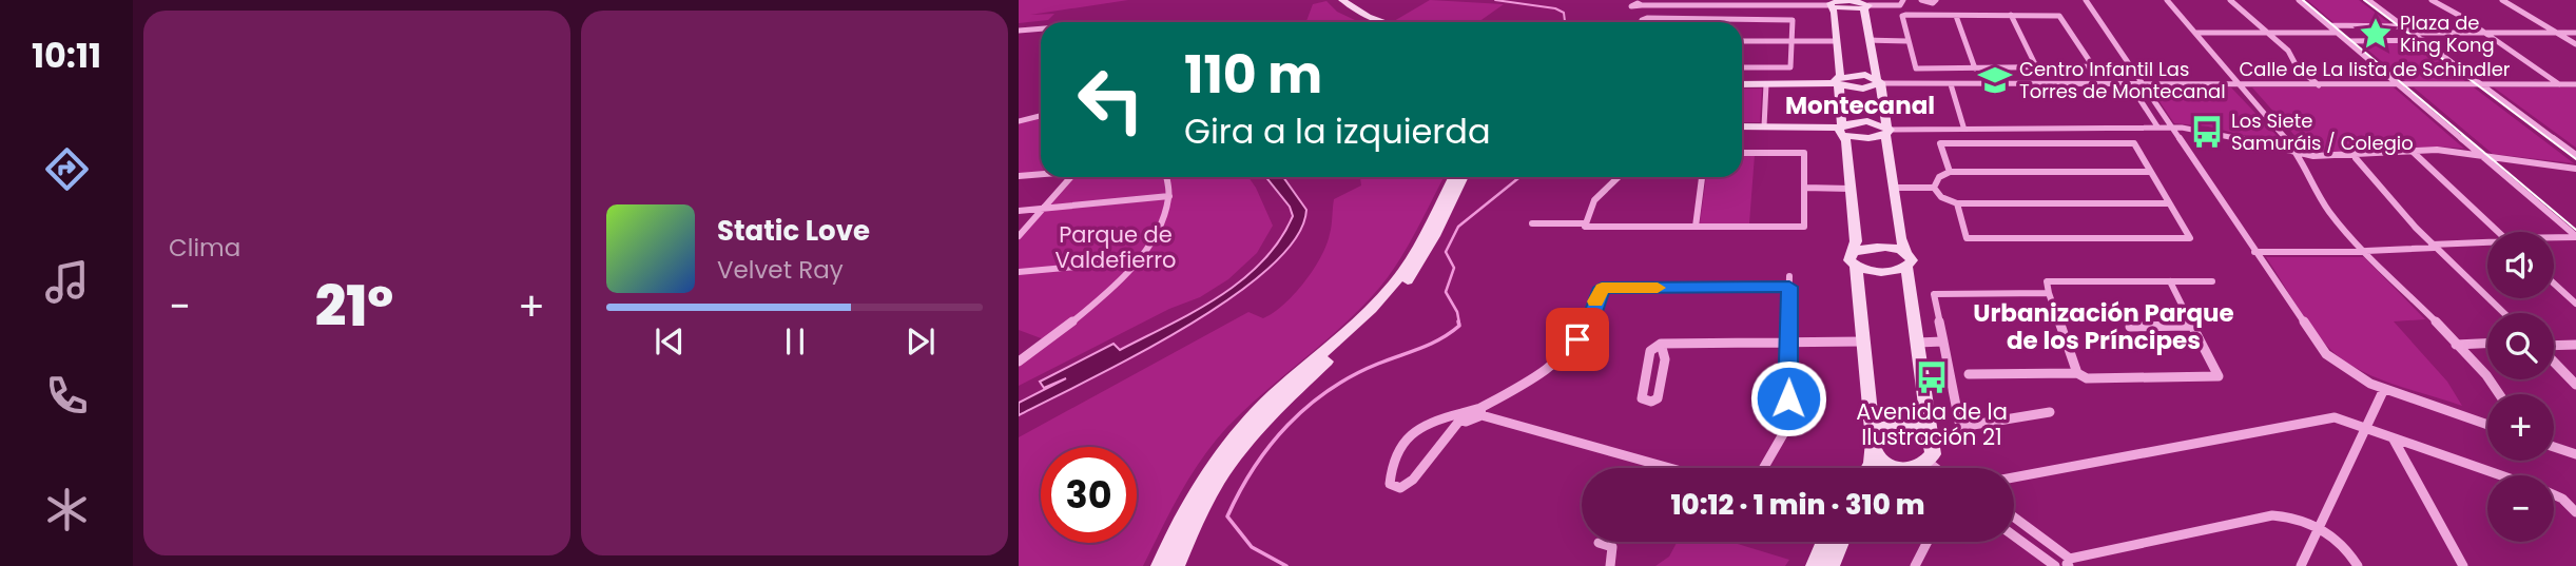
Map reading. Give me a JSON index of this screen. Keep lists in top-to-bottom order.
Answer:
{
  "streets": {
    "street": ["Calle de La lista de Schindler"]
  },
  "districts": ["Montecanal", "Urbanización Parque de los Príncipes"],
  "parks": ["Parque de Valdefierro"],
  "places": {
    "place": ["Plaza de King Kong"],
    "school or university": ["Centro Infantil Las Torres de Montecanal"],
    "bus stop": ["Los Siete Samuráis / Colegio", "Avenida de la Ilustración 21"]
  },
  "page": {
    "tabs": "10:11",
    "tile": "Clima",
    "turn": ["110 m", "Gira a la izquierda"],
    "song": ["Static Love", "Velvet Ray"],
    "map_buttons": ["+", "−"],
    "heat": ["−", "21°", "+"],
    "limit": "30",
    "trip": "10:12 · 1 min · 310 m"
  }
}
